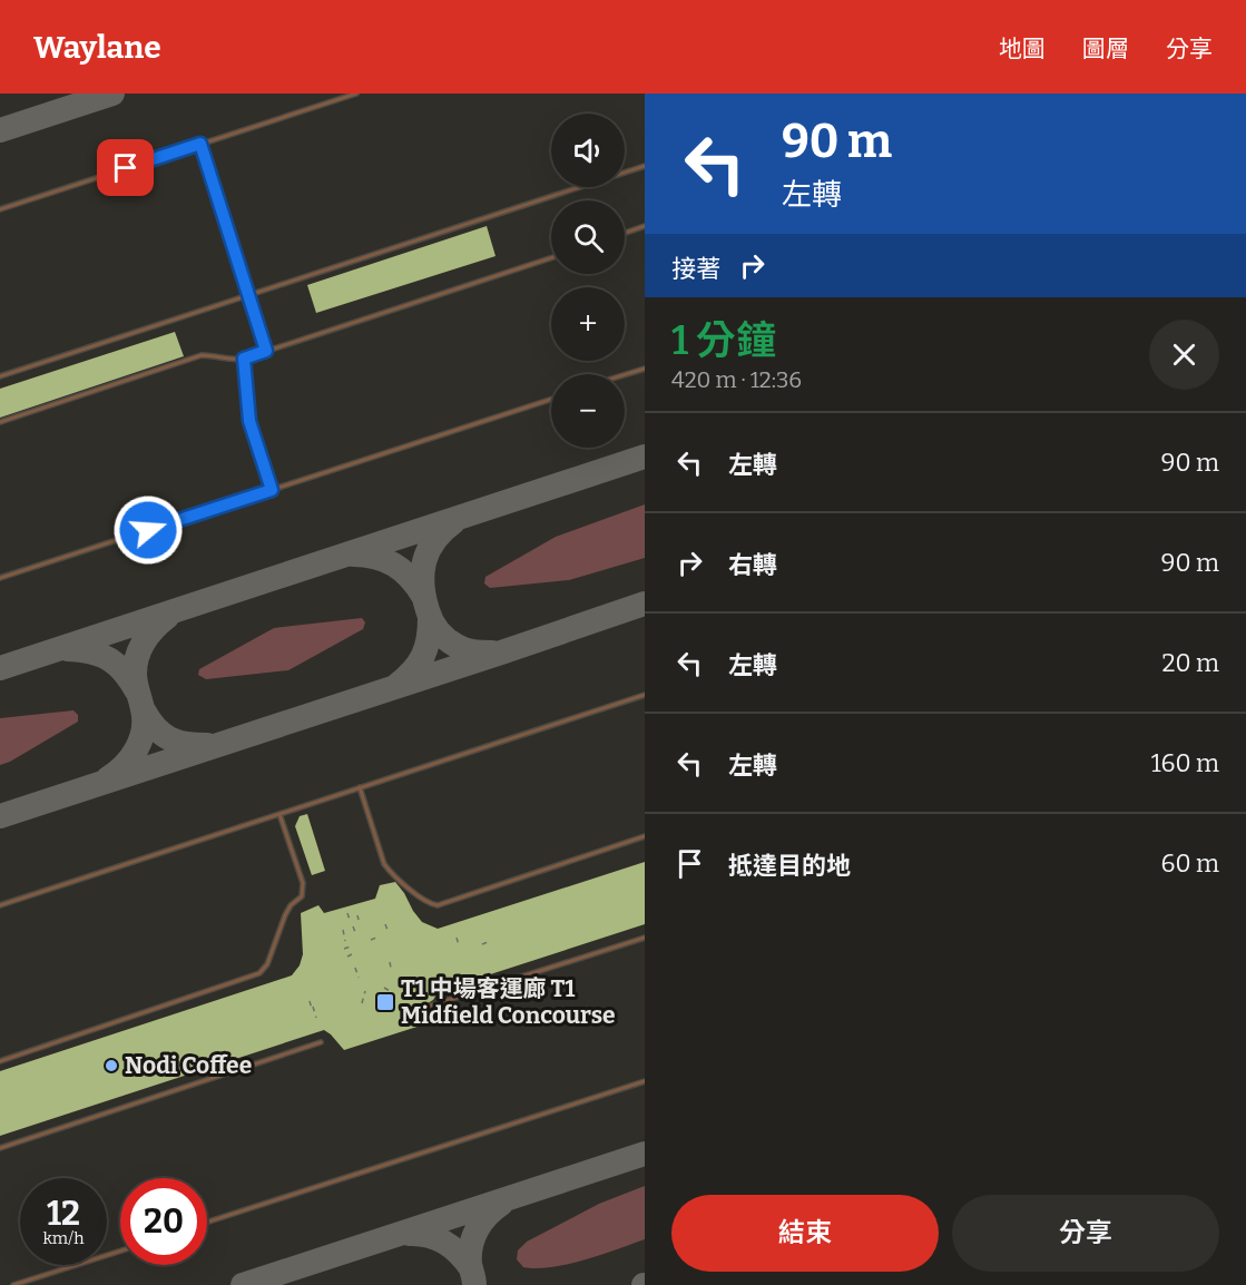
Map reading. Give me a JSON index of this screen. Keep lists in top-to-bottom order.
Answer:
{
  "places": {
    "transit": ["T1 中場客運廊 T1 Midfield Concourse"],
    "other": ["Nodi Coffee"]
  },
  "page": {
    "header": "Waylane",
    "nav": ["地圖", "圖層", "分享"],
    "turn": ["90 m", "左轉"],
    "map_buttons": ["+", "−"],
    "then": "接著",
    "heading": ["1 分鐘", "420 m · 12:36"],
    "list": [
      {
        "name": "左轉",
        "value": "90 m"
      },
      {
        "name": "右轉",
        "value": "90 m"
      },
      {
        "name": "左轉",
        "value": "20 m"
      },
      {
        "name": "左轉",
        "value": "160 m"
      },
      {
        "name": "抵達目的地",
        "value": "60 m"
      }
    ],
    "speed": "12 km/h",
    "limit": "20",
    "buttons": ["結束", "分享"]
  }
}
